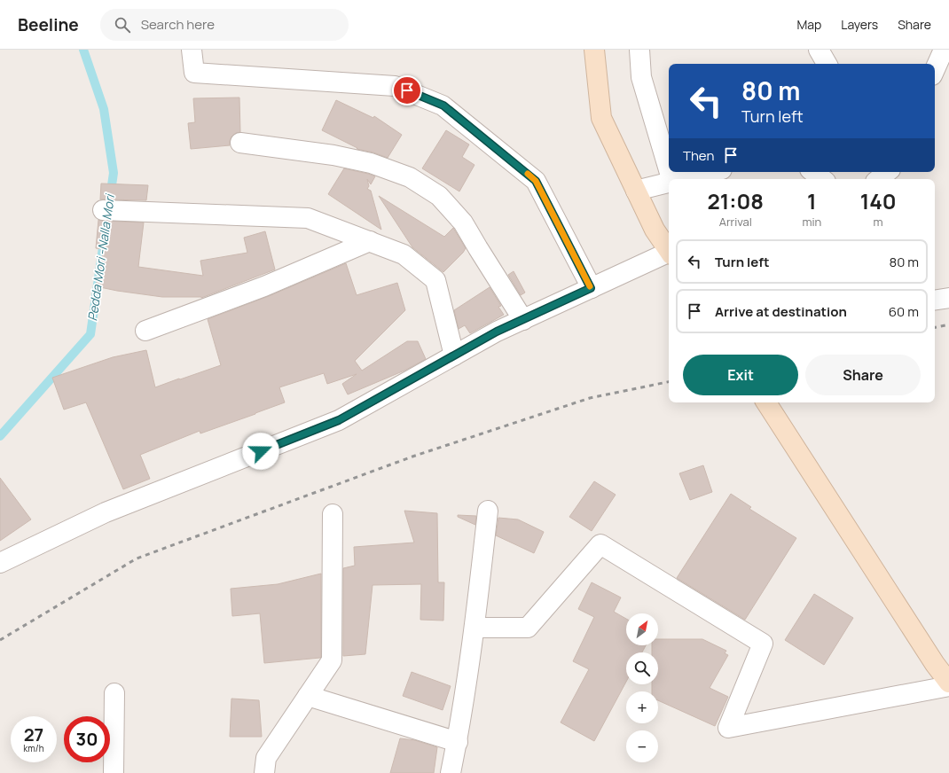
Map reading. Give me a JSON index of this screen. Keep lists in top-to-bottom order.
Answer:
{
  "water": ["Pedda Mori -Nalla Mori"],
  "north": "top right",
  "page": {
    "header": "Beeline",
    "search": "Search here",
    "nav": ["Map", "Layers", "Share"],
    "turn": ["80 m", "Turn left"],
    "then": "Then",
    "eta": [
      "21:08",
      "Arrival",
      "1",
      "min",
      "140",
      "m"
    ],
    "list": [
      {
        "name": "Turn left",
        "value": "80 m"
      },
      {
        "name": "Arrive at destination",
        "value": "60 m"
      }
    ],
    "buttons": ["Exit", "Share"],
    "map_buttons": ["+", "−"],
    "speed": "27 km/h",
    "limit": "30"
  }
}
